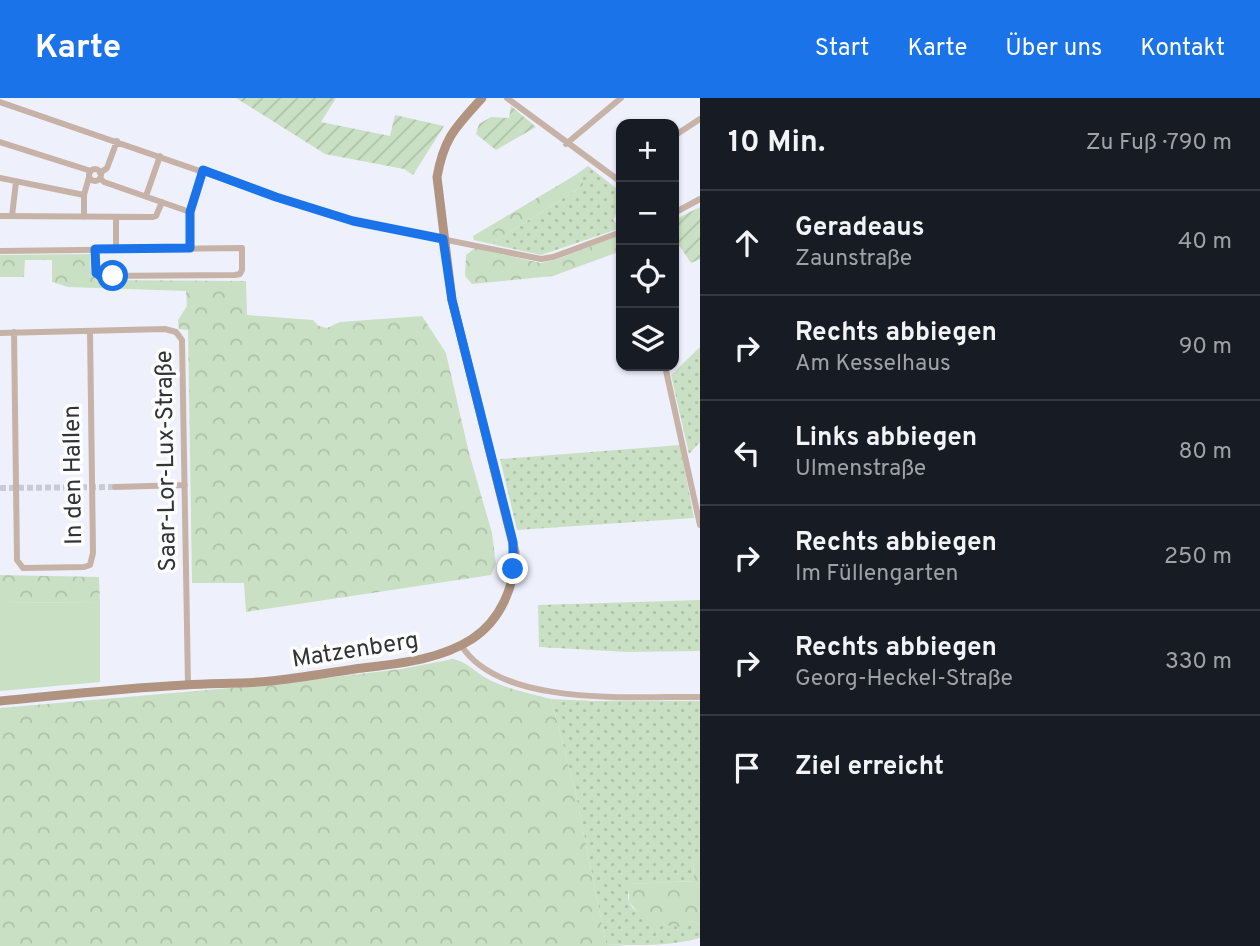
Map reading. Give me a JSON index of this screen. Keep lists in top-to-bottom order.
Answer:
{
  "streets": {
    "street": ["Saar-Lor-Lux-Straße", "In den Hallen", "Matzenberg"]
  },
  "crossings": [
    ["Saar-Lor-Lux-Straße", "In den Hallen"],
    ["Saar-Lor-Lux-Straße", "Matzenberg"]
  ],
  "page": {
    "header": "Karte",
    "nav": [
      "Start",
      "Karte",
      "Über uns",
      "Kontakt"
    ],
    "heading": ["10 Min.", "Zu Fuß · 790 m"],
    "map_buttons": ["+", "−"],
    "list": [
      ["Geradeaus", "Zaunstraße", "40 m"],
      ["Rechts abbiegen", "Am Kesselhaus", "90 m"],
      ["Links abbiegen", "Ulmenstraße", "80 m"],
      ["Rechts abbiegen", "Im Füllengarten", "250 m"],
      ["Rechts abbiegen", "Georg-Heckel-Straße", "330 m"],
      "Ziel erreicht"
    ]
  }
}
